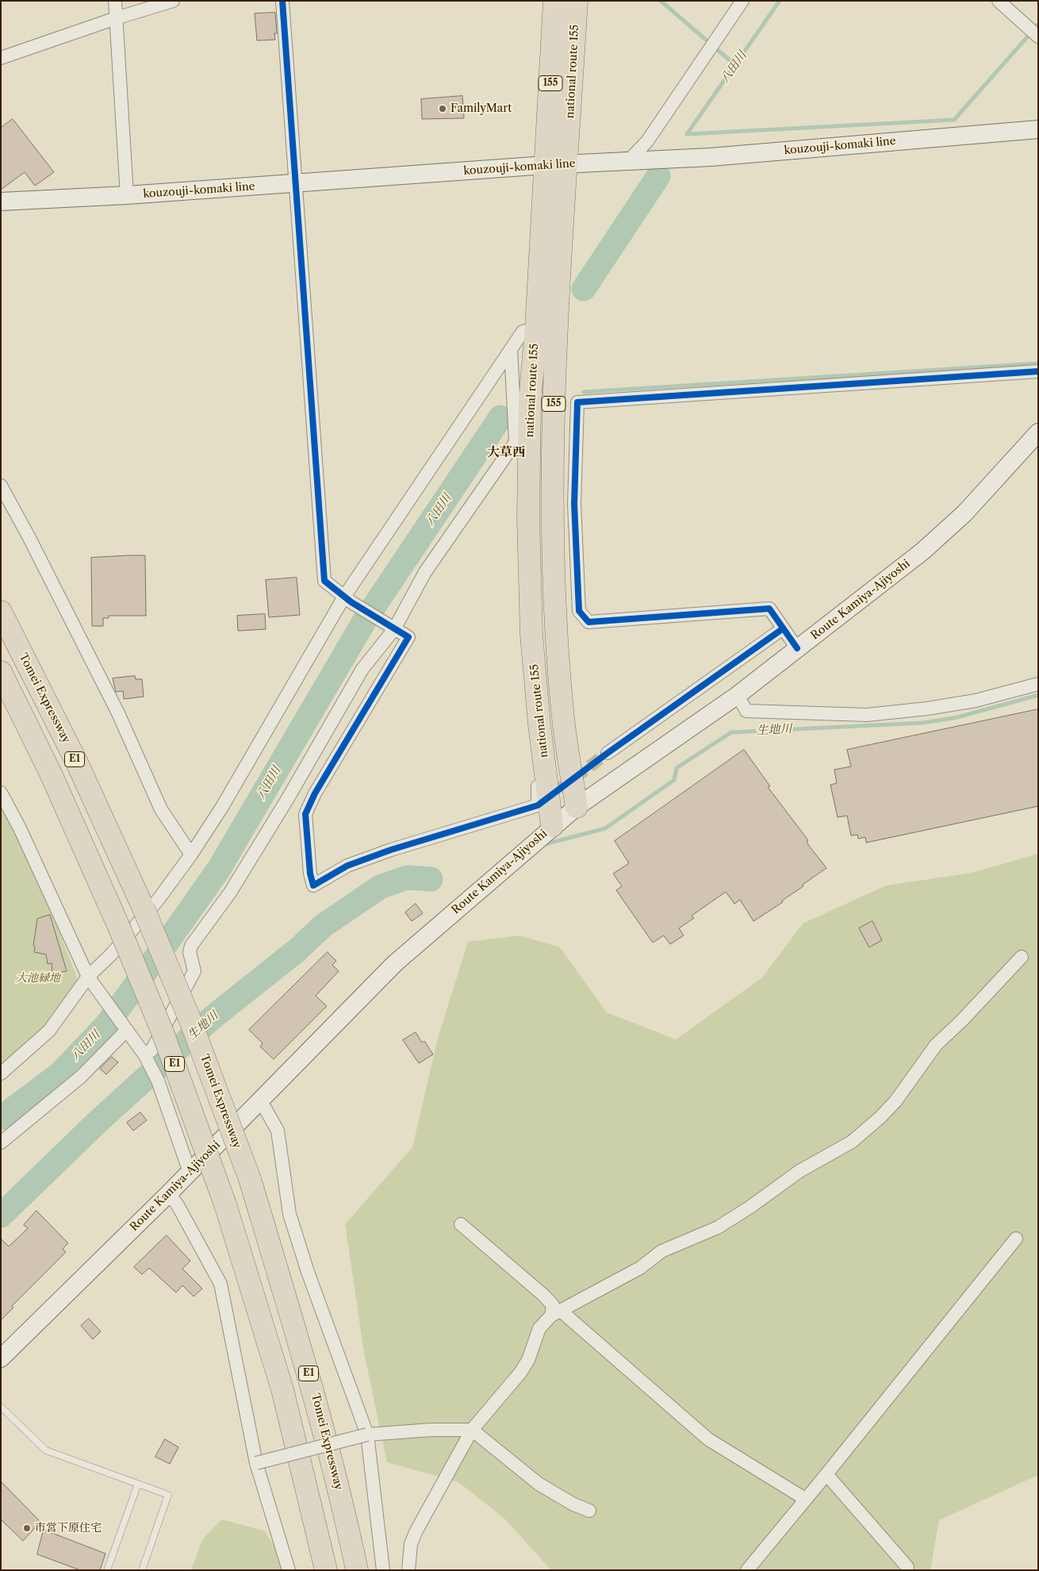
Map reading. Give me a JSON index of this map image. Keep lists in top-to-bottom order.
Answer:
{
  "streets": {
    "highway": [
      "national route 155",
      "155",
      "Tomei Expressway",
      "E1"
    ],
    "main road": ["kouzouji-komaki line", "Route Kamiya-Ajiyoshi"]
  },
  "crossings": [
    ["national route 155", "kouzouji-komaki line"],
    ["national route 155", "Route Kamiya-Ajiyoshi"]
  ],
  "districts": ["大草西"],
  "water": ["八田川", "生地川"],
  "parks": ["大池緑地"],
  "places": ["FamilyMart", "市営下原住宅"]
}
